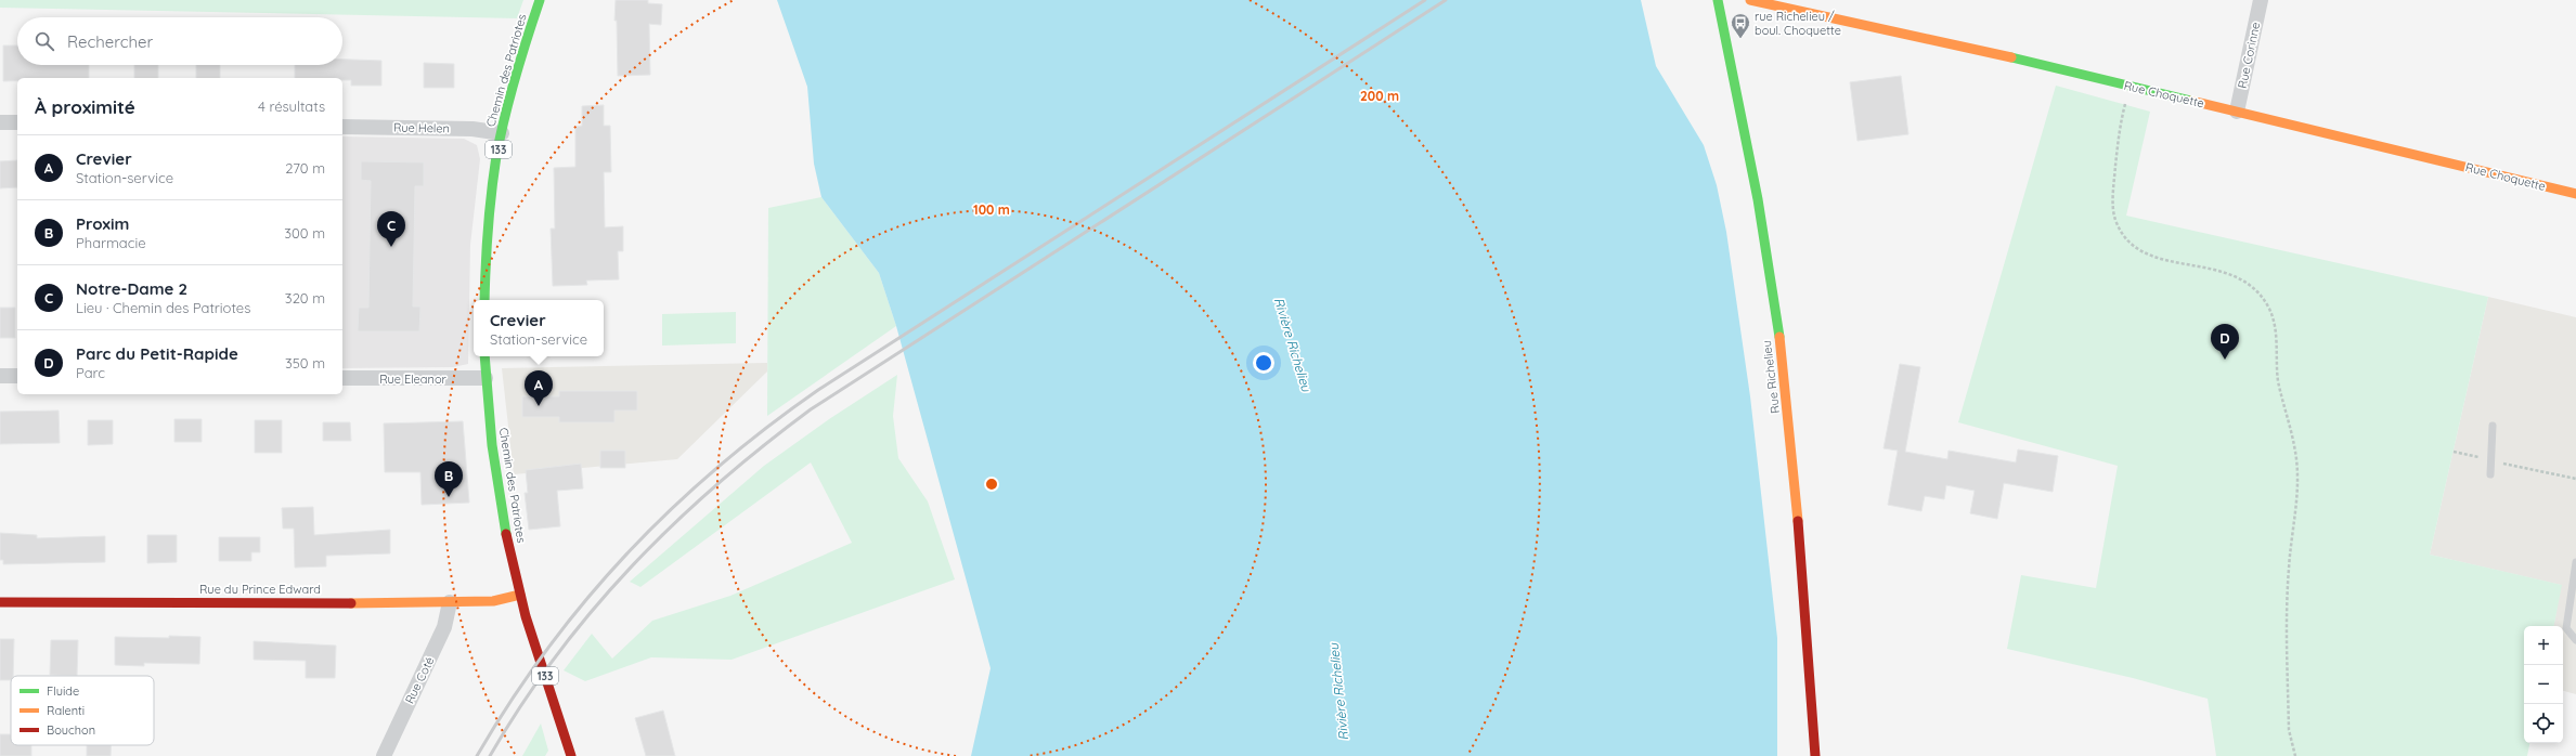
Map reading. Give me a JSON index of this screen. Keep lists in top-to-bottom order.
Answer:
{
  "streets": {
    "main road": [
      "Chemin des Patriotes",
      "Rue Choquette",
      "133",
      "Rue Richelieu",
      "Rue du Prince Edward"
    ],
    "street": [
      "Rue Corinne",
      "Rue Helen",
      "Rue Eleanor",
      "Rue Coté"
    ]
  },
  "crossings": [
    ["Rue Corinne", "Rue Choquette"],
    ["Chemin des Patriotes", "Rue Helen"],
    ["Chemin des Patriotes", "133"],
    ["Chemin des Patriotes", "Rue Eleanor"],
    ["Chemin des Patriotes", "Rue du Prince Edward"],
    ["133", "Rue du Prince Edward"],
    ["Rue du Prince Edward", "Rue Coté"]
  ],
  "water": ["Rivière Richelieu"],
  "places": {
    "bus stop": ["rue Richelieu / boul. Choquette"]
  },
  "legend": ["Fluide", "Ralenti", "Bouchon"],
  "page": {
    "search": "Rechercher",
    "heading": ["À proximité", "4 résultats"],
    "list": [
      {
        "mark": "A",
        "name": "Crevier",
        "note": "Station-service",
        "value": "270 m"
      },
      {
        "mark": "B",
        "name": "Proxim",
        "note": "Pharmacie",
        "value": "300 m"
      },
      {
        "mark": "C",
        "name": "Notre-Dame 2",
        "note": "Lieu · Chemin des Patriotes",
        "value": "320 m"
      },
      {
        "mark": "D",
        "name": "Parc du Petit-Rapide",
        "note": "Parc",
        "value": "350 m"
      }
    ],
    "pins": [
      "C",
      "D",
      "A",
      "B"
    ],
    "popup": ["Crevier", "Station-service"],
    "map_buttons": ["+", "−"]
  },
  "rings": ["200 m", "100 m"]
}
